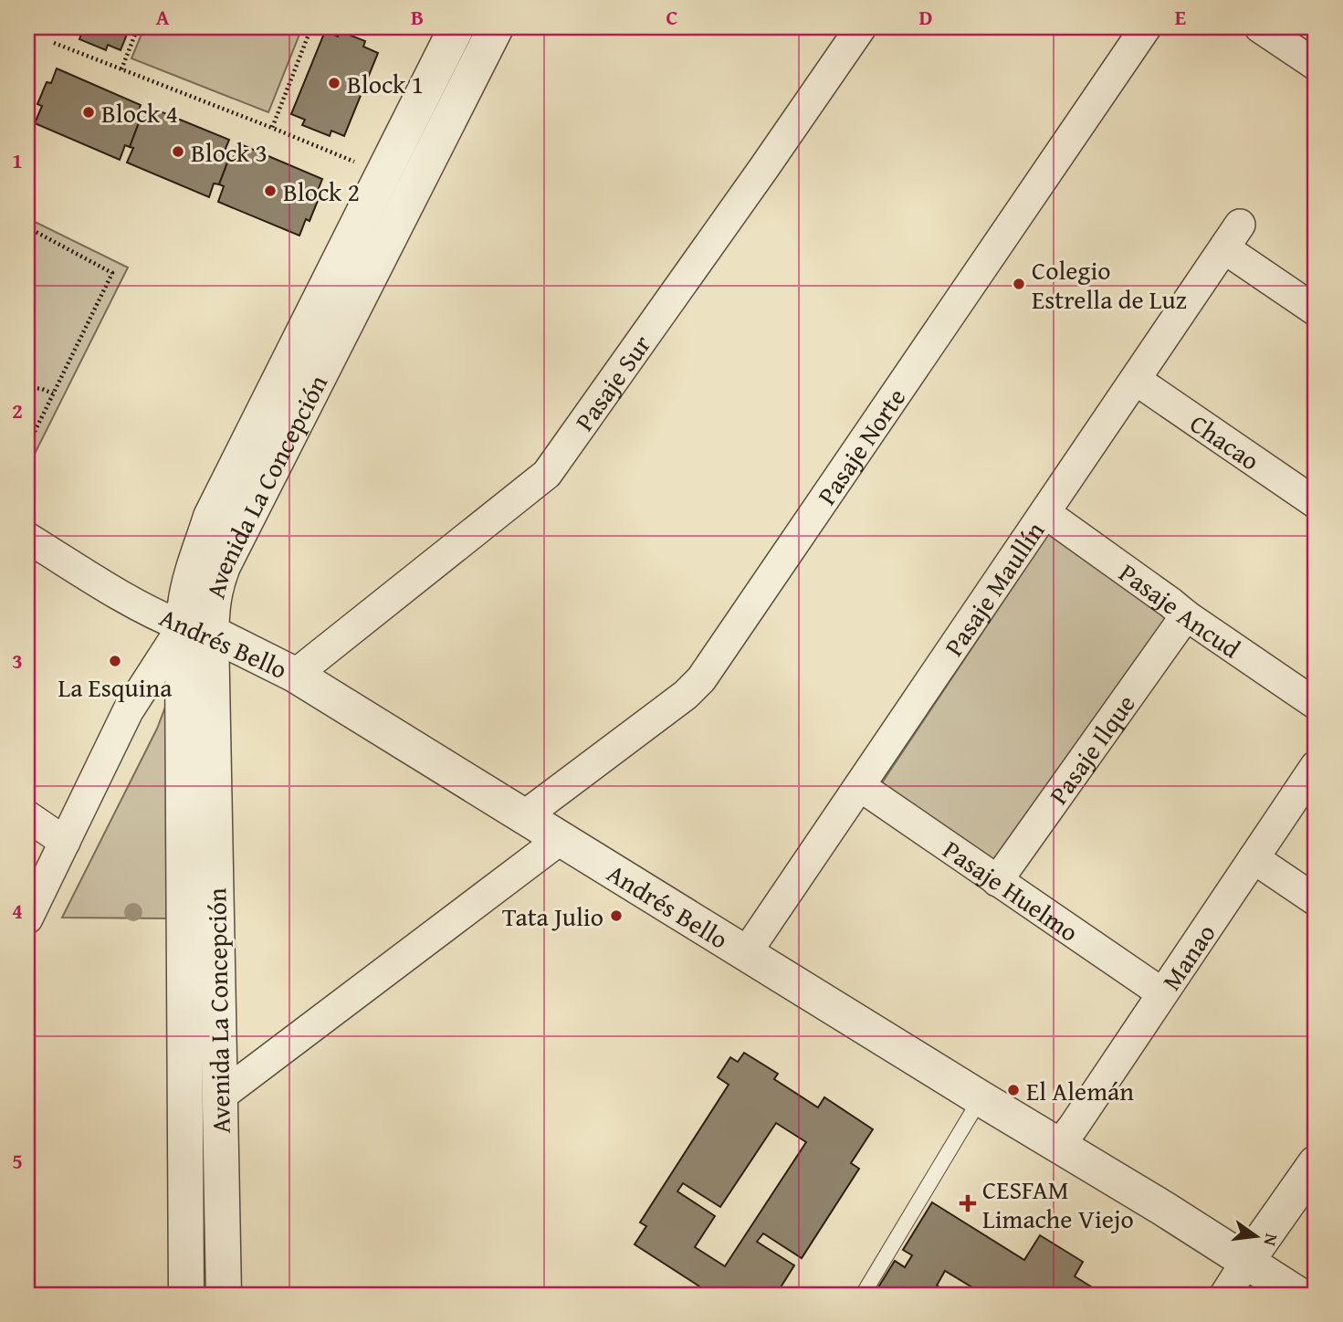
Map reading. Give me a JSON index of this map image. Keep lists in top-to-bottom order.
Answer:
{
  "streets": {
    "street": [
      "Pasaje Sur",
      "Chacao",
      "Pasaje Norte",
      "Avenida La Concepción",
      "Pasaje Maullín",
      "Pasaje Ancud",
      "Andrés Bello",
      "Pasaje Ilque",
      "Pasaje Huelmo",
      "Manao"
    ]
  },
  "crossings": [
    ["Pasaje Sur", "Andrés Bello"],
    ["Chacao", "Pasaje Maullín"],
    ["Pasaje Norte", "Andrés Bello"],
    ["Avenida La Concepción", "Andrés Bello"],
    ["Pasaje Maullín", "Pasaje Ancud"],
    ["Pasaje Maullín", "Andrés Bello"],
    ["Pasaje Maullín", "Pasaje Huelmo"],
    ["Pasaje Ancud", "Pasaje Ilque"],
    ["Andrés Bello", "Manao"],
    ["Pasaje Ilque", "Pasaje Huelmo"],
    ["Pasaje Huelmo", "Manao"]
  ],
  "places": {
    "other": [
      "Block 1",
      "Block 4",
      "Block 3",
      "Block 2",
      "Colegio Estrella de Luz",
      "La Esquina",
      "Tata Julio",
      "El Alemán"
    ],
    "health": ["CESFAM Limache Viejo"]
  },
  "north": "right",
  "grid": {
    "columns": [
      "A",
      "B",
      "C",
      "D",
      "E"
    ],
    "rows": [
      "1",
      "2",
      "3",
      "4",
      "5"
    ]
  }
}
